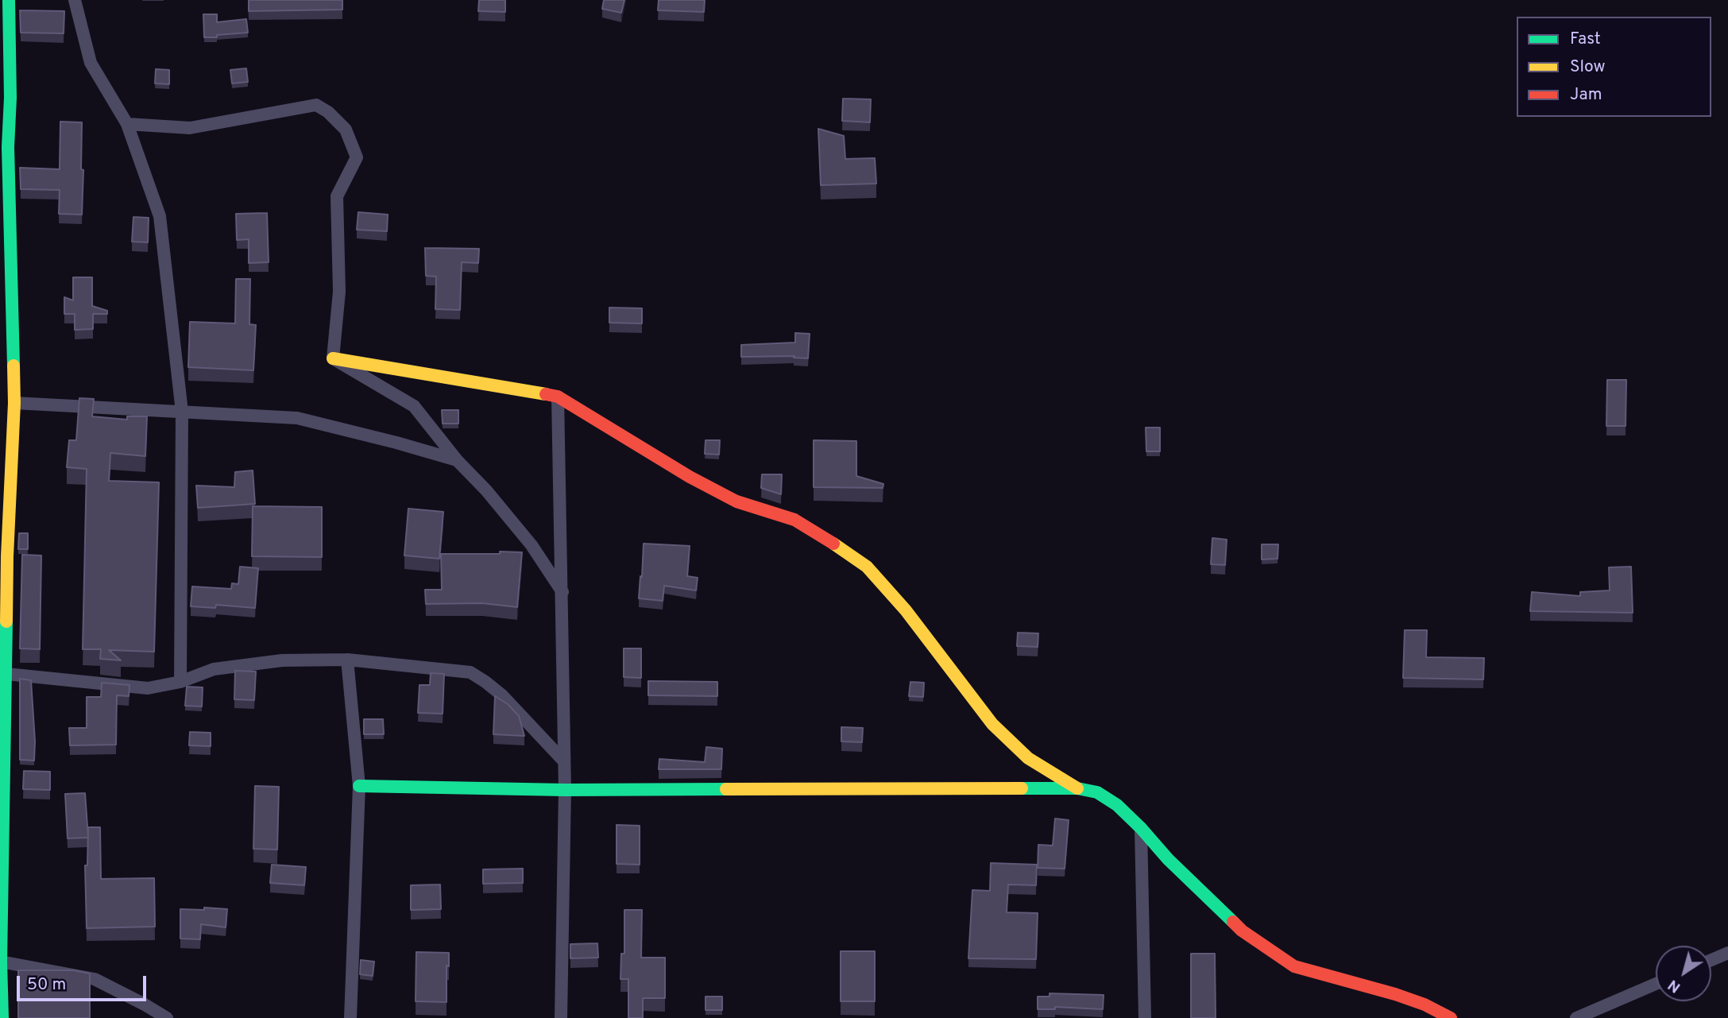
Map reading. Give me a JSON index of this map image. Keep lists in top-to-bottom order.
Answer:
{
  "legend": ["Fast", "Slow", "Jam"],
  "scale_bar": "50 m",
  "north": "bottom left"
}
